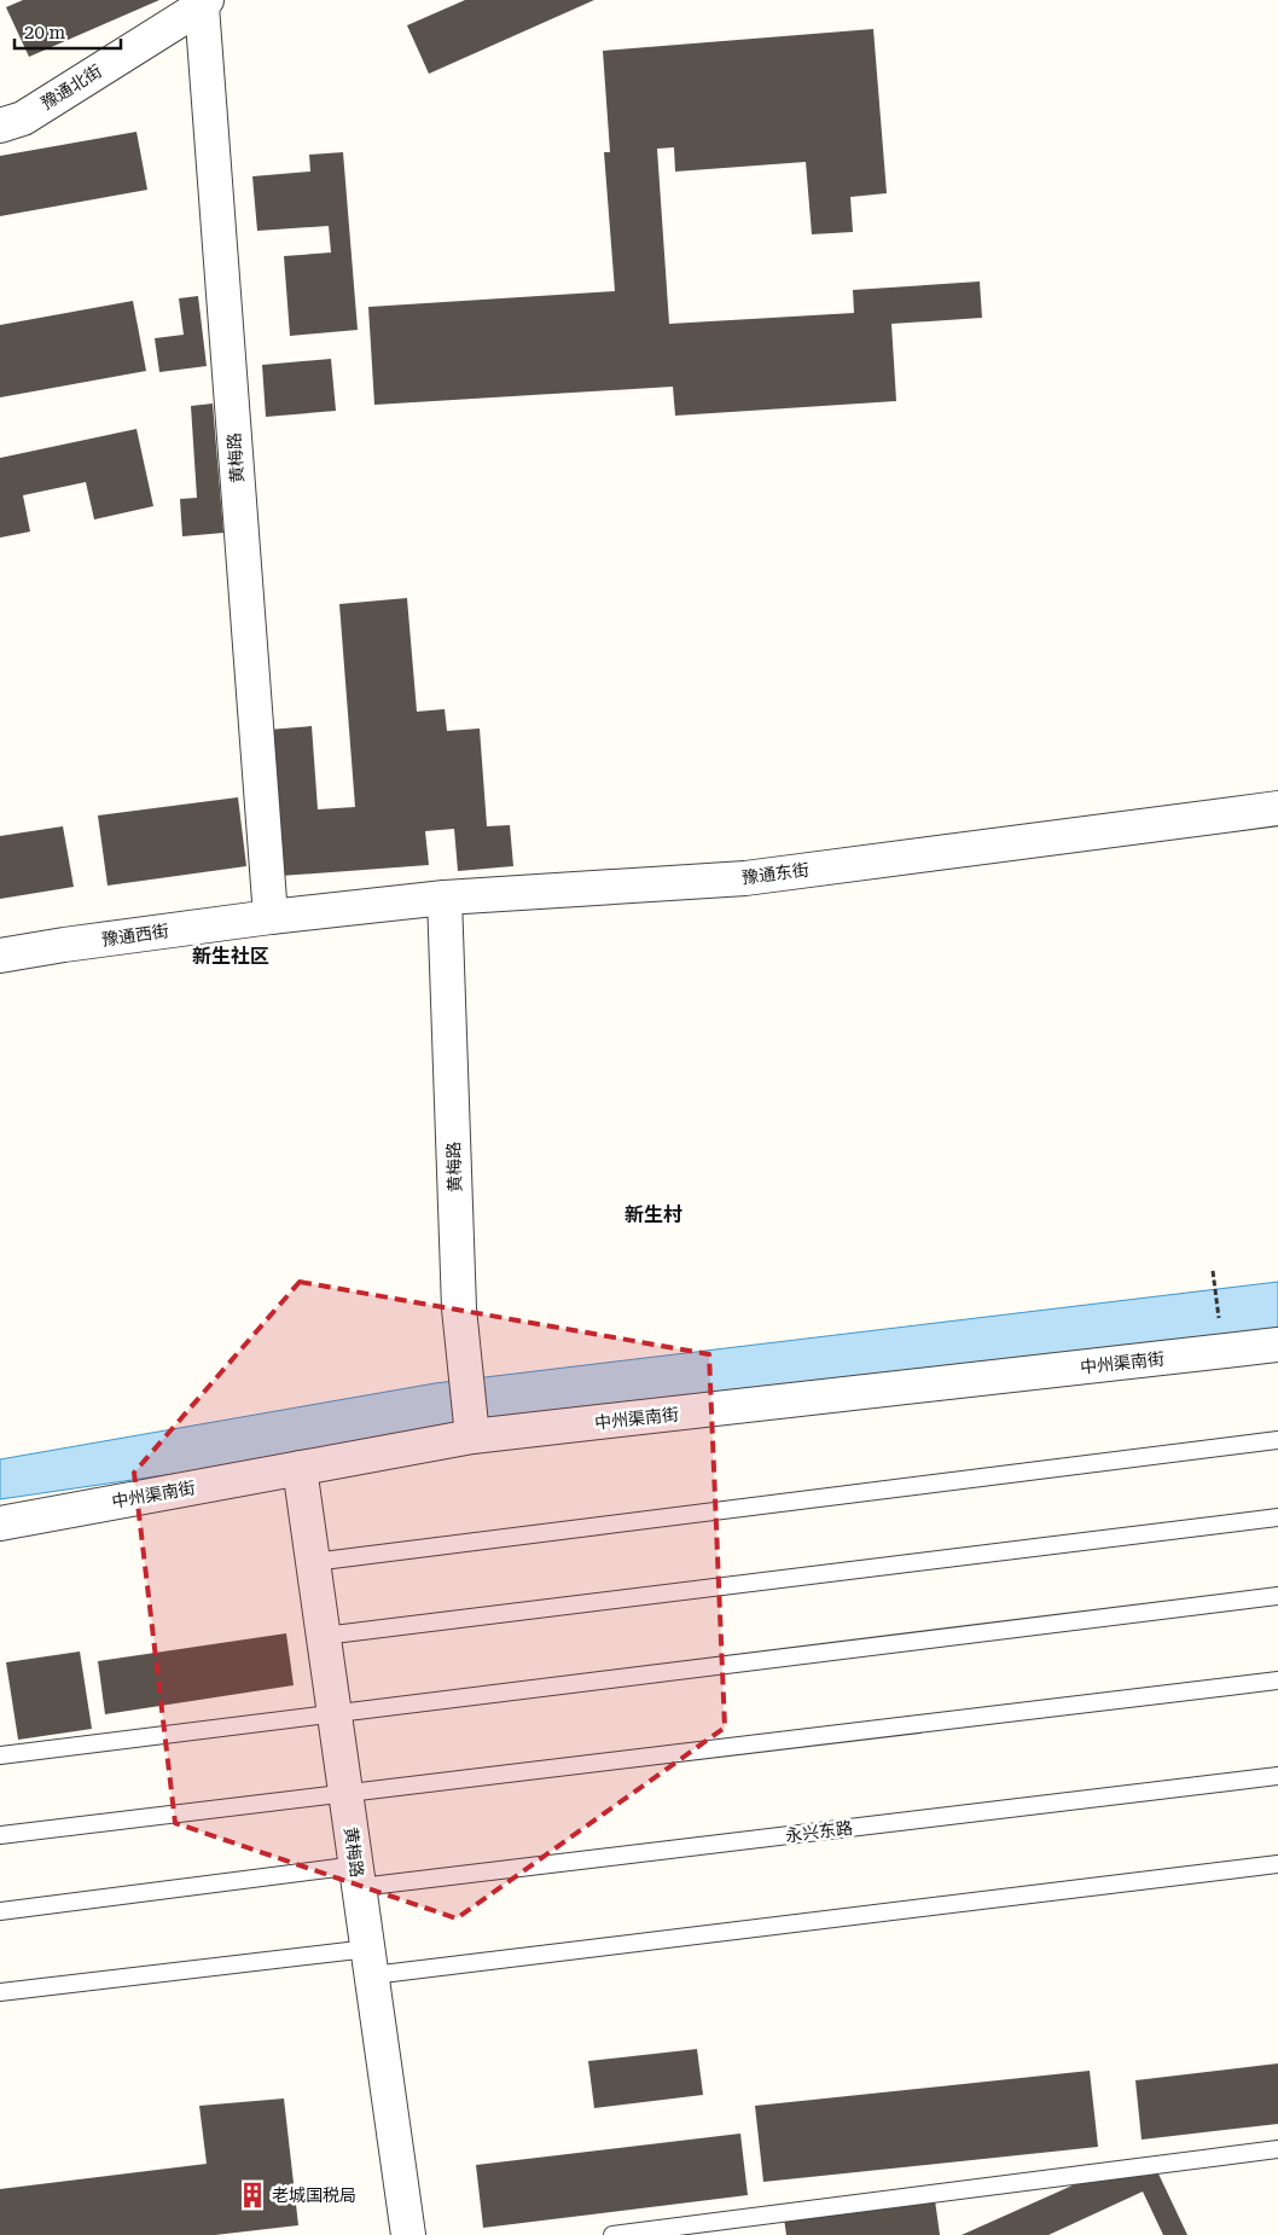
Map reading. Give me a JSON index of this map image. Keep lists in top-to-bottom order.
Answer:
{
  "streets": {
    "street": [
      "豫通北街",
      "黄梅路",
      "豫通东街",
      "豫通西街",
      "中州渠南街"
    ],
    "lane": ["永兴东路"]
  },
  "crossings": [
    ["豫通北街", "黄梅路"],
    ["黄梅路", "豫通东街"],
    ["黄梅路", "豫通西街"],
    ["黄梅路", "中州渠南街"],
    ["黄梅路", "永兴东路"],
    ["豫通东街", "豫通西街"]
  ],
  "districts": ["新生社区", "新生村"],
  "places": {
    "building": ["老城国税局"]
  },
  "scale_bar": "20 m"
}
